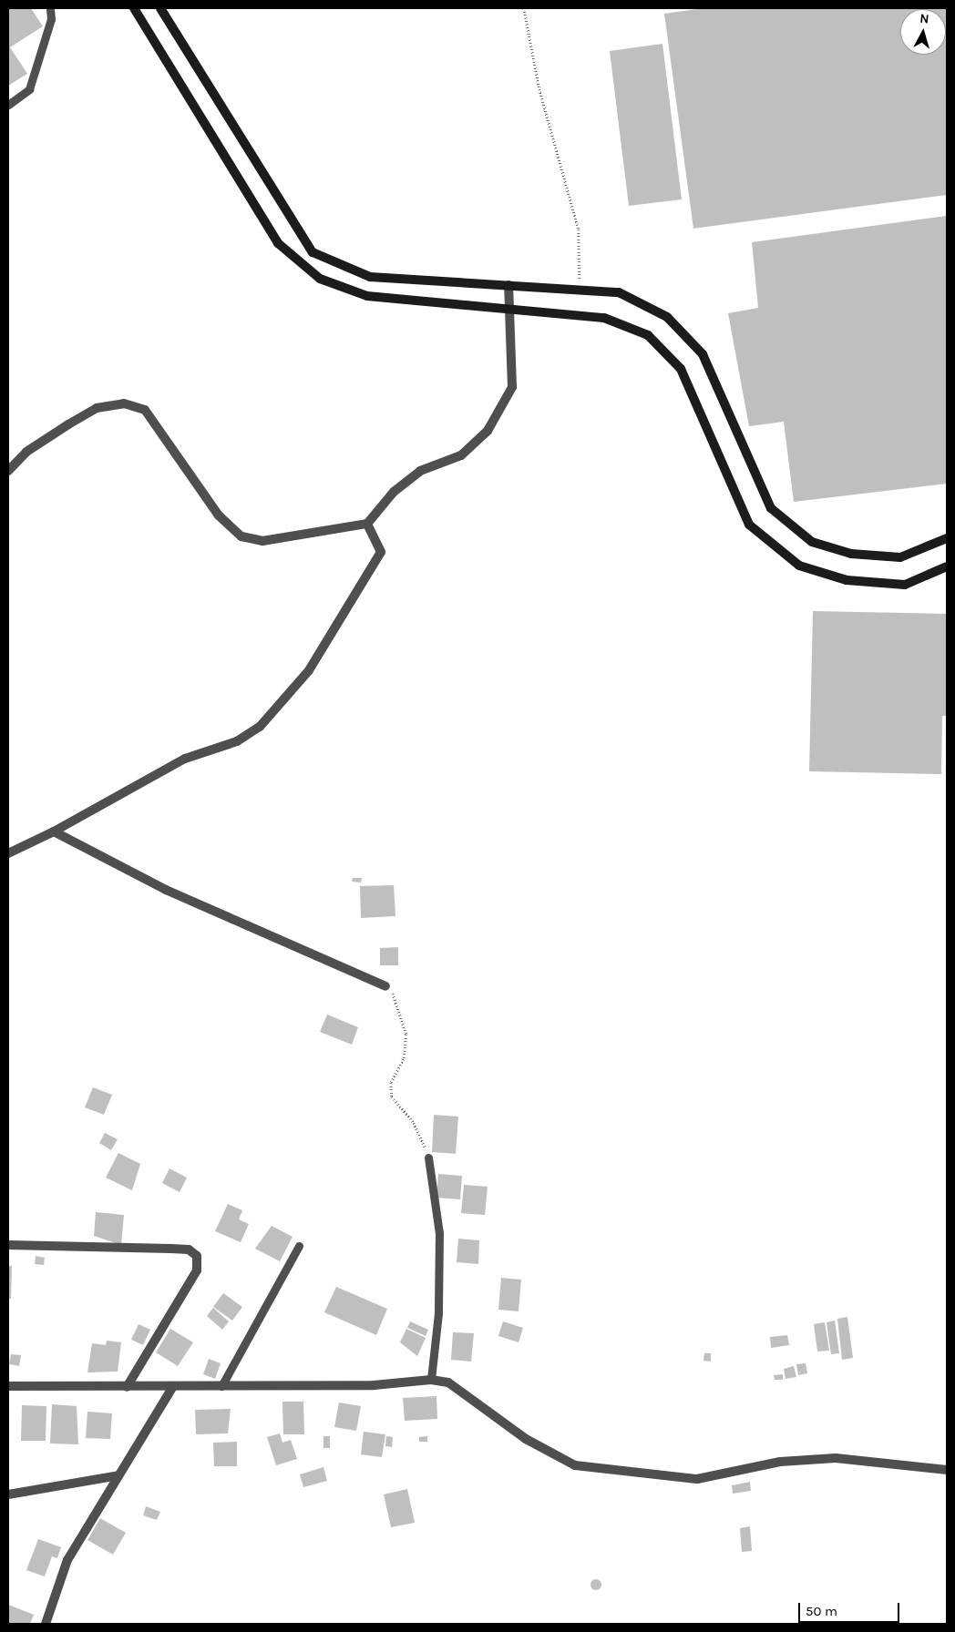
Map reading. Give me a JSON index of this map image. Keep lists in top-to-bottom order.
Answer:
{
  "scale_bar": "50 m",
  "north": "top"
}
